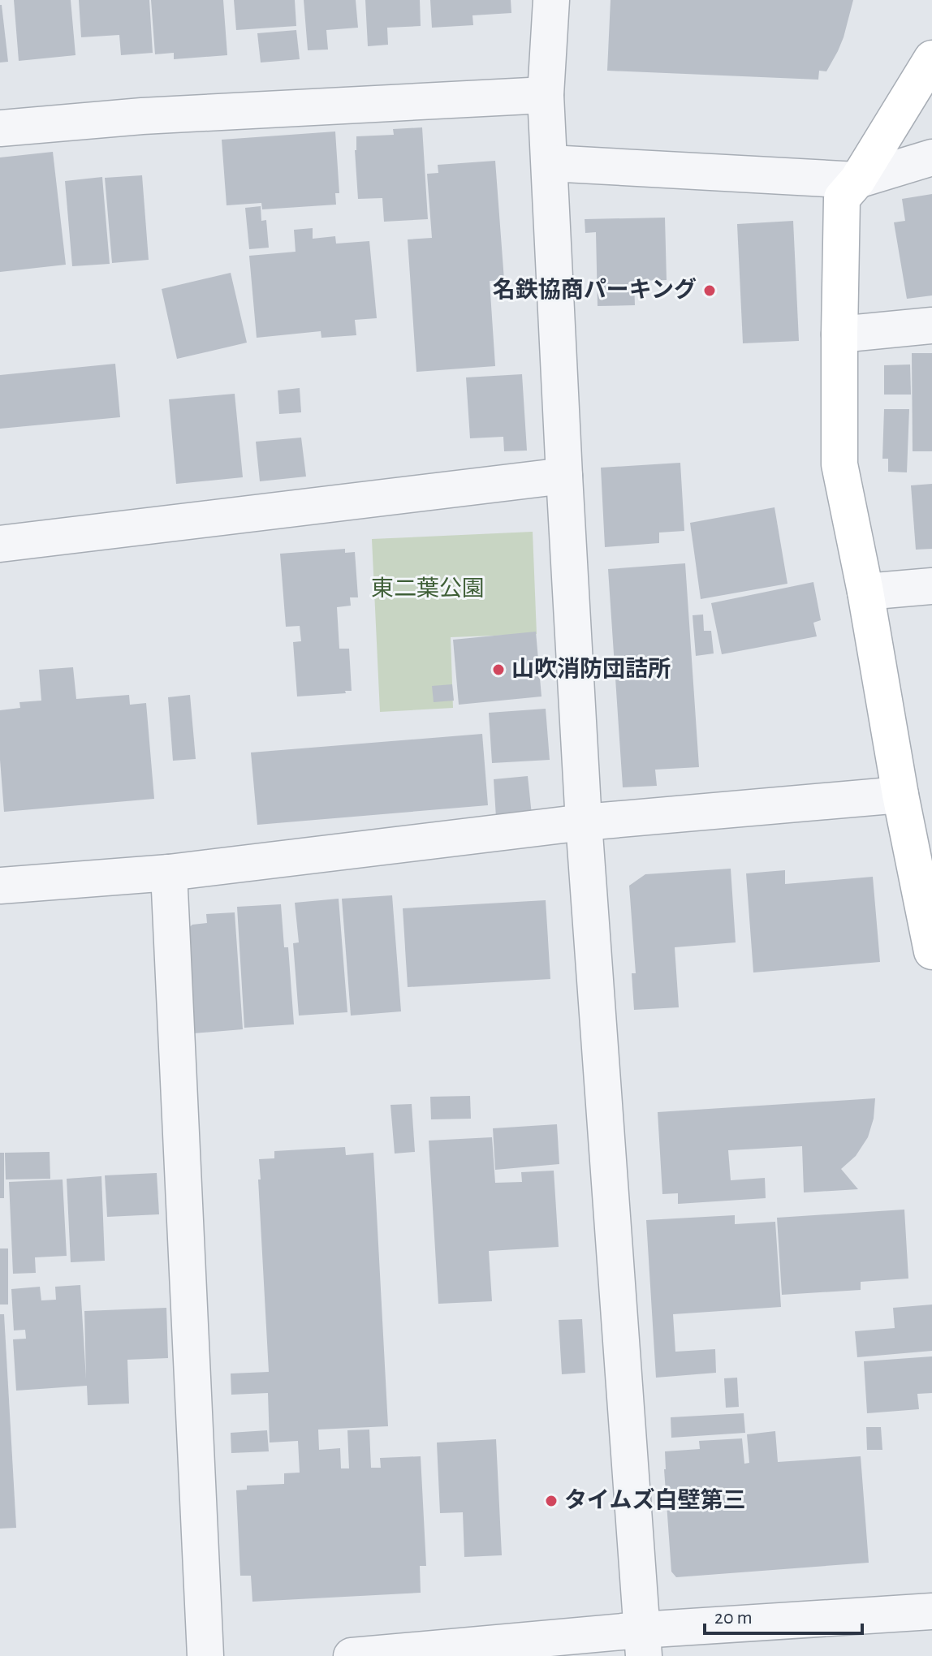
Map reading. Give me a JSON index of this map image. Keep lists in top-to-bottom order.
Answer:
{
  "parks": ["東二葉公園"],
  "places": ["名鉄協商パーキング", "山吹消防団詰所", "タイムズ白壁第三"],
  "scale_bar": "20 m"
}
